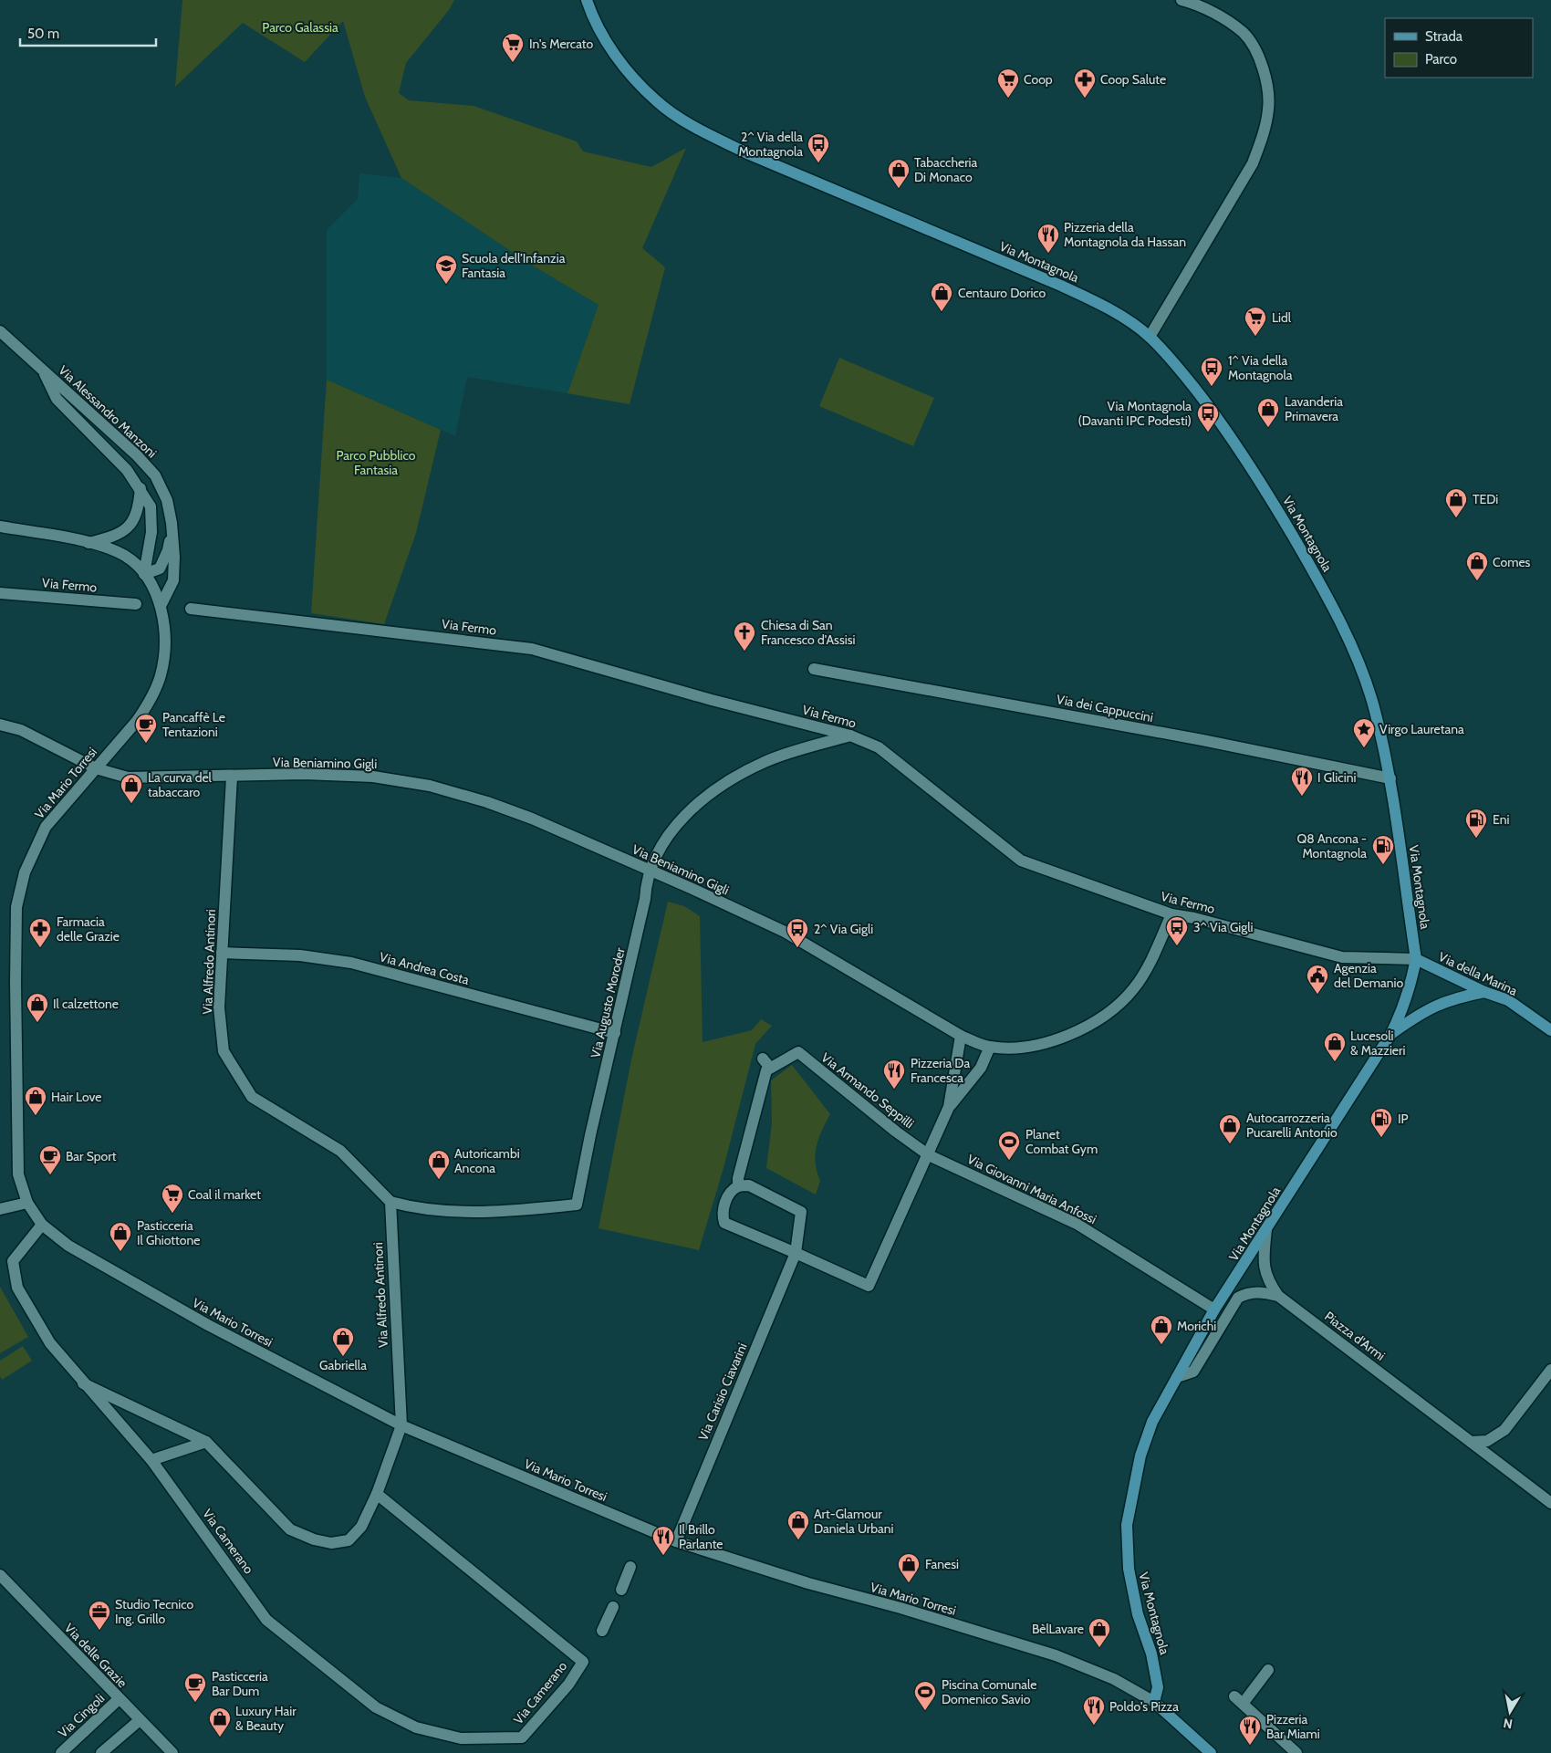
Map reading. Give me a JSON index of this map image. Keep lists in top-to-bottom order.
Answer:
{
  "streets": {
    "main road": ["Via Montagnola", "Via Mario Torresi", "Via della Marina"],
    "street": [
      "Via Alessandro Manzoni",
      "Via Fermo",
      "Via dei Cappuccini",
      "Via Beniamino Gigli",
      "Via Alfredo Antinori",
      "Via Andrea Costa",
      "Via Augusto Moroder",
      "Via Armando Seppilli",
      "Via Giovanni Maria Anfossi",
      "Piazza d'Armi",
      "Via Carisio Ciavarini",
      "Via Camerano",
      "Via delle Grazie",
      "Via Cingoli"
    ]
  },
  "crossings": [
    ["Via Montagnola", "Via Fermo"],
    ["Via Montagnola", "Via dei Cappuccini"],
    ["Via Montagnola", "Via Mario Torresi"],
    ["Via Montagnola", "Via della Marina"],
    ["Via Montagnola", "Via Giovanni Maria Anfossi"],
    ["Via Montagnola", "Piazza d'Armi"],
    ["Via Alessandro Manzoni", "Via Mario Torresi"],
    ["Via Fermo", "Via Beniamino Gigli"],
    ["Via Fermo", "Via della Marina"],
    ["Via Fermo", "Via Augusto Moroder"],
    ["Via Beniamino Gigli", "Via Mario Torresi"],
    ["Via Beniamino Gigli", "Via Alfredo Antinori"],
    ["Via Beniamino Gigli", "Via Augusto Moroder"],
    ["Via Mario Torresi", "Via Alfredo Antinori"],
    ["Via Mario Torresi", "Via Carisio Ciavarini"],
    ["Via Mario Torresi", "Via Camerano"],
    ["Via Alfredo Antinori", "Via Andrea Costa"],
    ["Via Alfredo Antinori", "Via Augusto Moroder"],
    ["Via Alfredo Antinori", "Via Camerano"],
    ["Via Andrea Costa", "Via Augusto Moroder"],
    ["Via Armando Seppilli", "Via Giovanni Maria Anfossi"],
    ["Via delle Grazie", "Via Cingoli"]
  ],
  "parks": ["Parco Galassia", "Parco Pubblico Fantasia"],
  "places": {
    "supermarket": [
      "In's Mercato",
      "Coop",
      "Lidl",
      "Coal il market"
    ],
    "pharmacy": ["Coop Salute", "Farmacia delle Grazie"],
    "bus stop": [
      "2^ Via della Montagnola",
      "1^ Via della Montagnola",
      "Via Montagnola (Davanti IPC Podesti)",
      "3^ Via Gigli",
      "2^ Via Gigli"
    ],
    "shop": [
      "Tabaccheria Di Monaco",
      "Centauro Dorico",
      "Lavanderia Primavera",
      "TEDi",
      "Comes",
      "La curva del tabaccaro",
      "Il calzettone",
      "Lucesoli & Mazzieri",
      "Hair Love",
      "Autocarrozzeria Pucarelli Antonio",
      "Autoricambi Ancona",
      "Pasticceria Il Ghiottone",
      "Morichi",
      "Gabriella",
      "Art-Glamour Daniela Urbani",
      "Fanesi",
      "BèlLavare",
      "Luxury Hair & Beauty"
    ],
    "restaurant": [
      "Pizzeria della Montagnola da Hassan",
      "I Glicini",
      "Pizzeria Da Francesca",
      "Il Brillo Parlante",
      "Poldo's Pizza",
      "Pizzeria Bar Miami"
    ],
    "school or university": ["Scuola dell’Infanzia Fantasia"],
    "church": ["Chiesa di San Francesco d'Assisi"],
    "cafe": ["Pancaffè Le Tentazioni", "Bar Sport", "Pasticceria Bar Dum"],
    "place": ["Virgo Lauretana"],
    "fuel station": ["Eni", "Q8 Ancona - Montagnola", "IP"],
    "public building": ["Agenzia del Demanio"],
    "sports": ["Planet Combat Gym", "Piscina Comunale Domenico Savio"],
    "office": ["Studio Tecnico Ing. Grillo"]
  },
  "legend": ["Strada", "Parco"],
  "scale_bar": "50 m",
  "north": "bottom"
}
